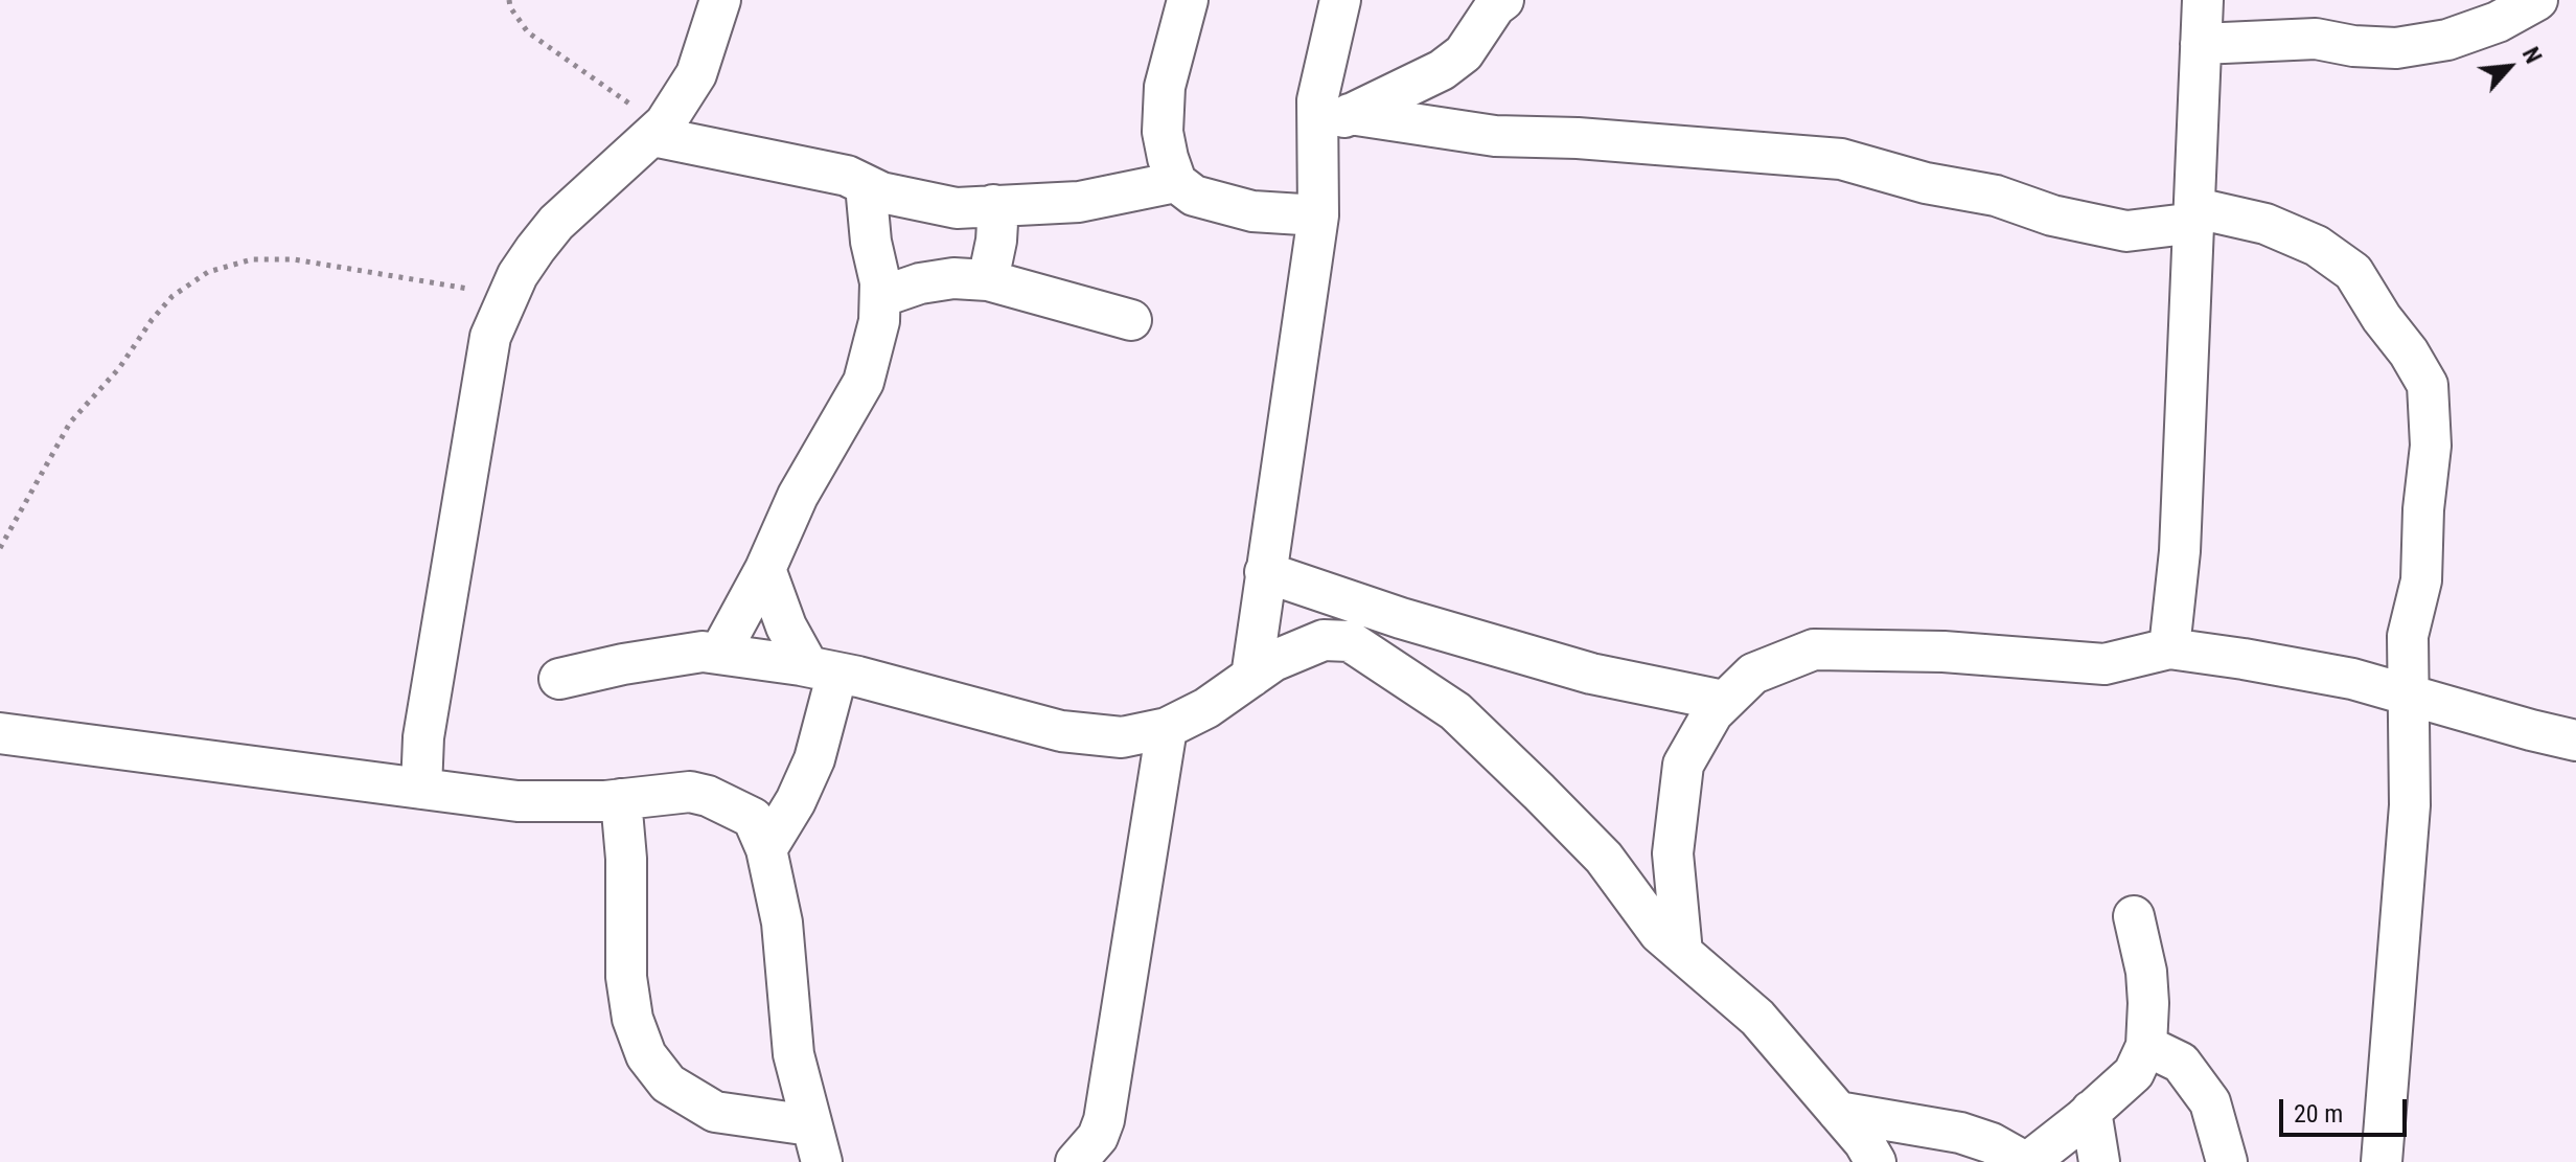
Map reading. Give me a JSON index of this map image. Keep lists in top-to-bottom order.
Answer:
{
  "scale_bar": "20 m",
  "north": "top right"
}
